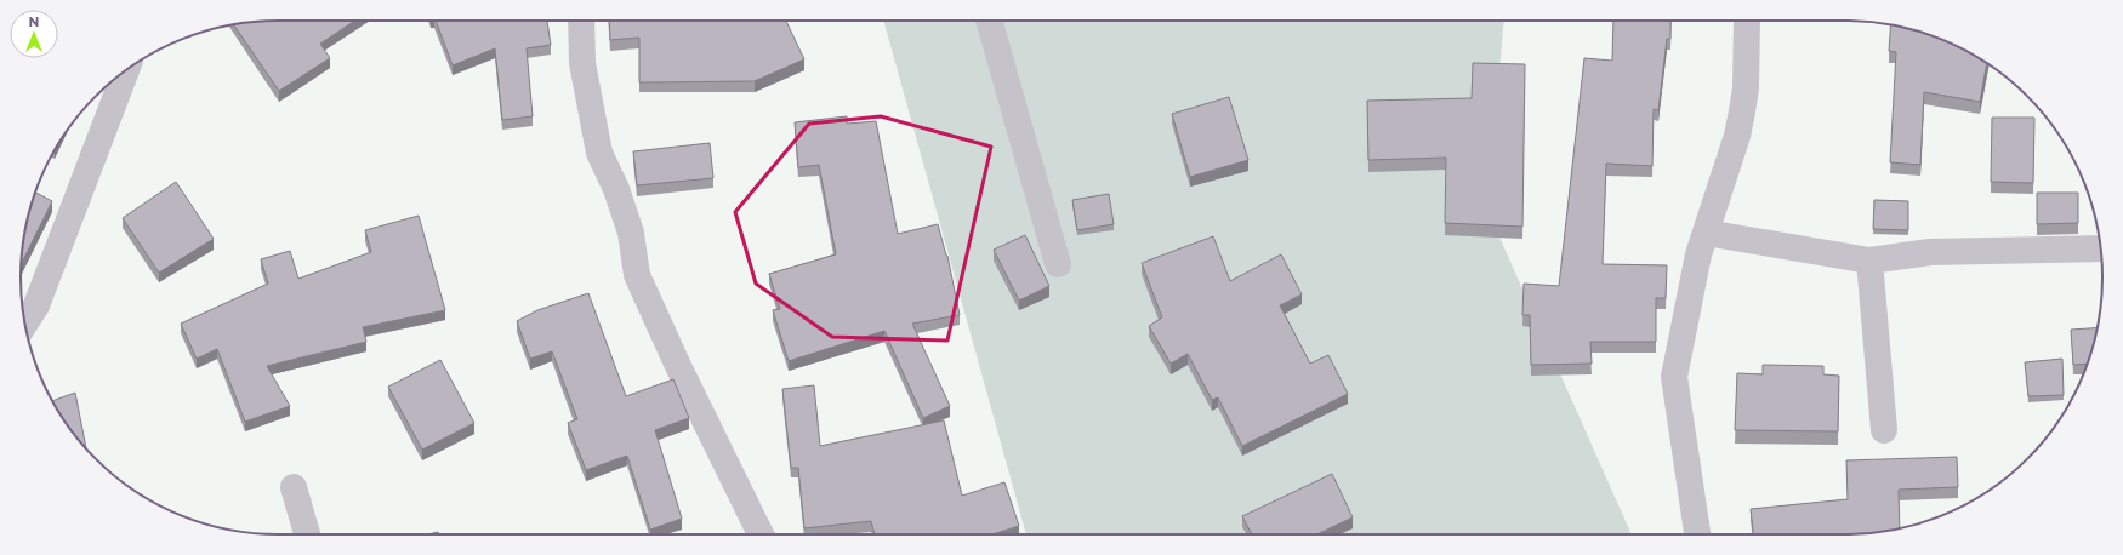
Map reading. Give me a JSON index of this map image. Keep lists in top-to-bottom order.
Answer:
{
  "north": "top"
}
